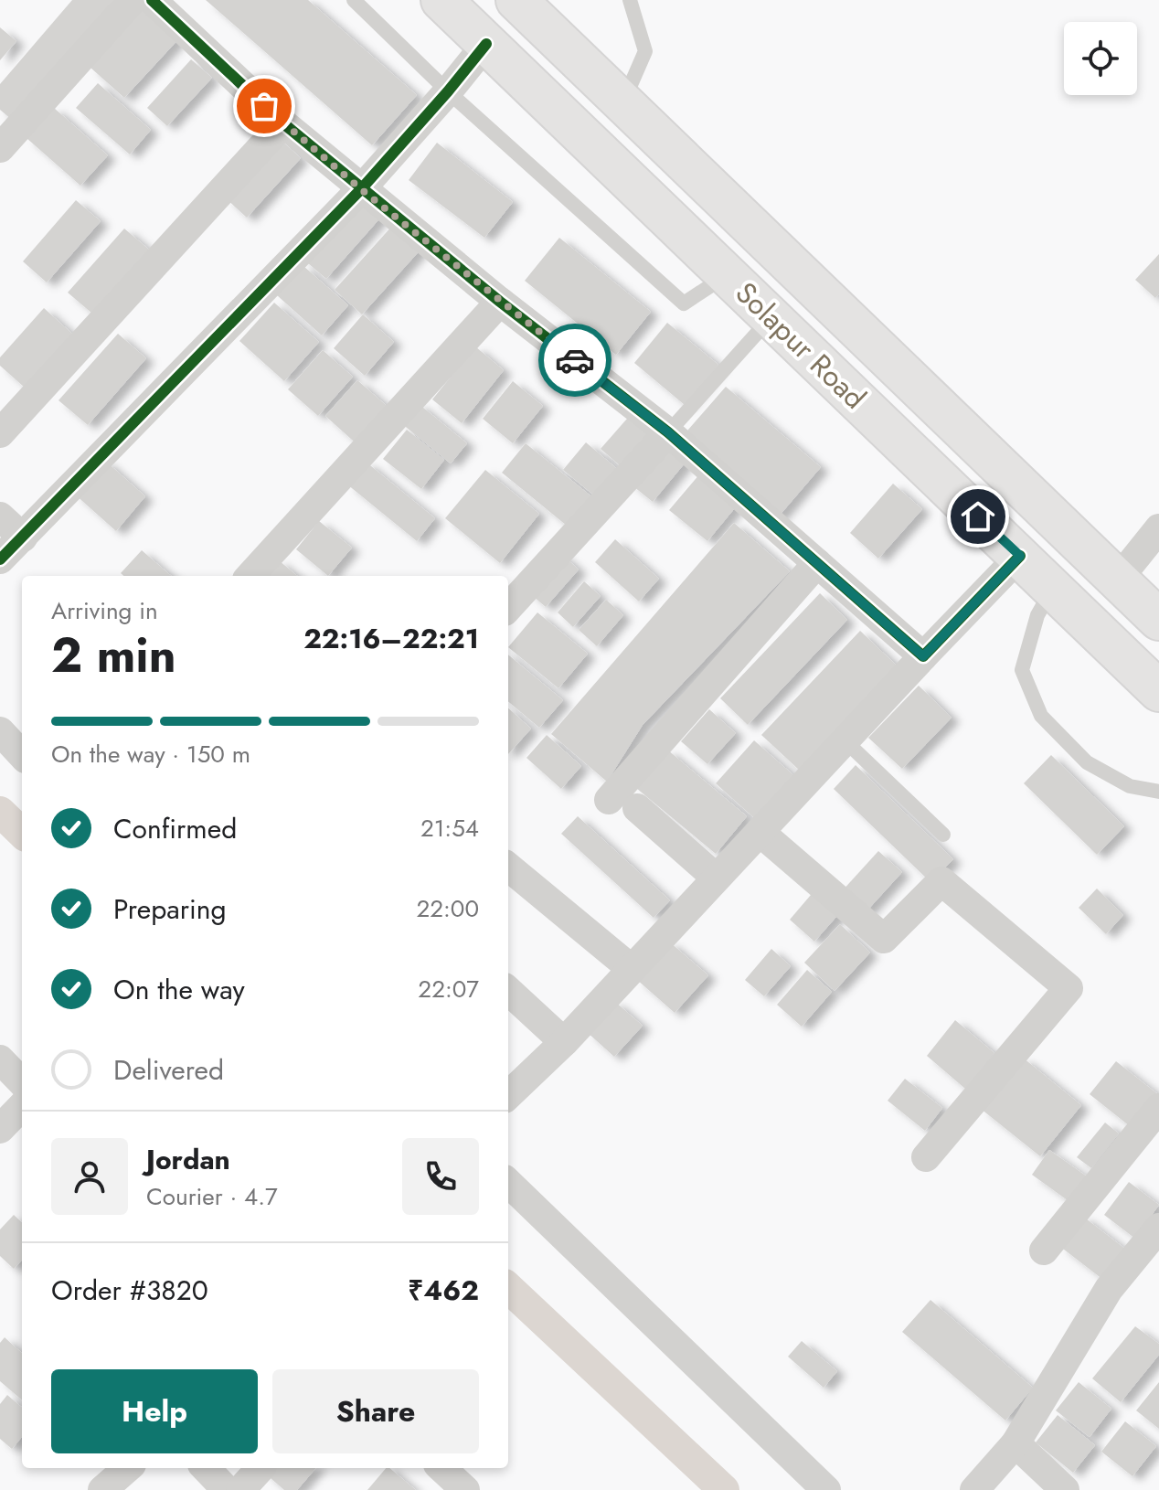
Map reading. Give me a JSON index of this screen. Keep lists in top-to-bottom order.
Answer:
{
  "streets": {
    "highway": ["Solapur Road"]
  },
  "page": {
    "heading": ["2 min", "Arriving in", "22:16–22:21"],
    "panel": [
      "Jordan",
      "Courier · 4.7",
      "Order #3820",
      "₹462"
    ],
    "bar": "On the way · 150 m",
    "list": [
      ["Confirmed", "21:54"],
      ["Preparing", "22:00"],
      ["On the way", "22:07"],
      "Delivered"
    ],
    "buttons": ["Help", "Share"]
  }
}
